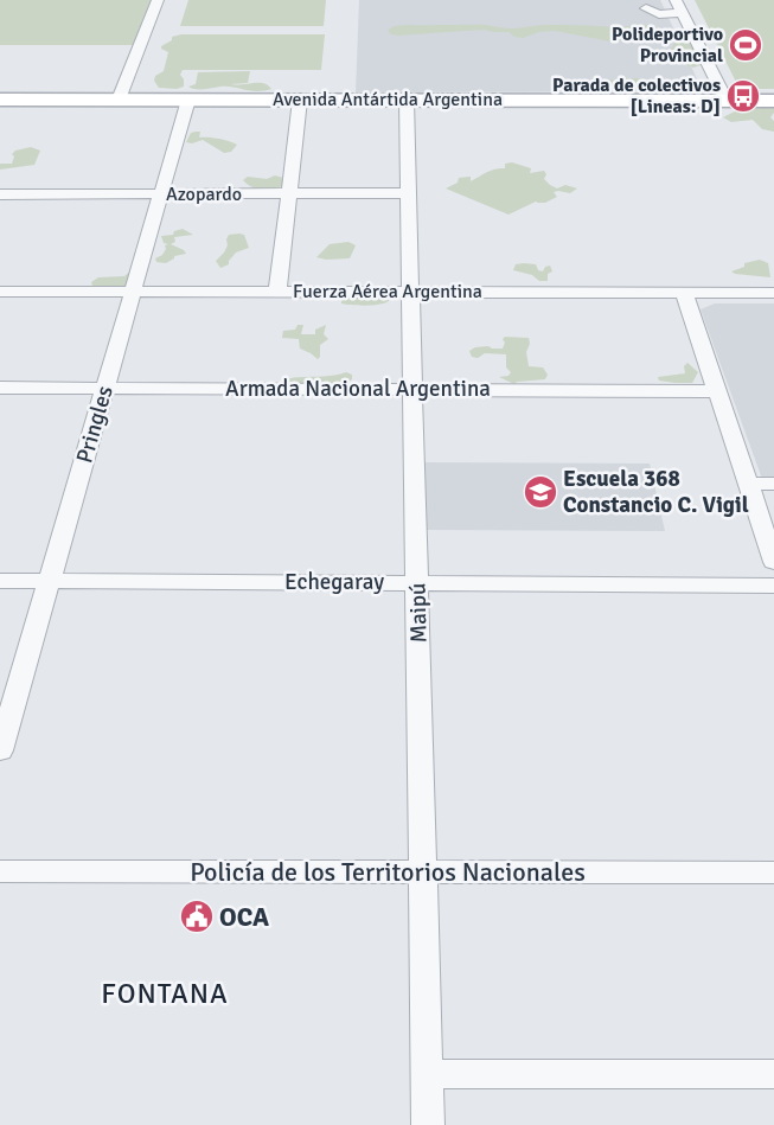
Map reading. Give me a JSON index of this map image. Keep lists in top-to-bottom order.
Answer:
{
  "streets": {
    "main road": ["Avenida Antártida Argentina"],
    "street": [
      "Azopardo",
      "Fuerza Aérea Argentina",
      "Armada Nacional Argentina",
      "Pringles",
      "Echegaray",
      "Maipú",
      "Policía de los Territorios Nacionales"
    ]
  },
  "crossings": [
    ["Avenida Antártida Argentina", "Pringles"],
    ["Avenida Antártida Argentina", "Maipú"],
    ["Azopardo", "Pringles"],
    ["Azopardo", "Maipú"],
    ["Fuerza Aérea Argentina", "Pringles"],
    ["Fuerza Aérea Argentina", "Maipú"],
    ["Armada Nacional Argentina", "Pringles"],
    ["Armada Nacional Argentina", "Maipú"],
    ["Pringles", "Echegaray"],
    ["Echegaray", "Maipú"],
    ["Maipú", "Policía de los Territorios Nacionales"]
  ],
  "districts": ["FONTANA"],
  "places": {
    "sports": ["Polideportivo Provincial"],
    "bus stop": ["Parada de colectivos [Lineas: D]"],
    "school or university": ["Escuela 368 Constancio C. Vigil"],
    "public building": ["OCA"]
  }
}
